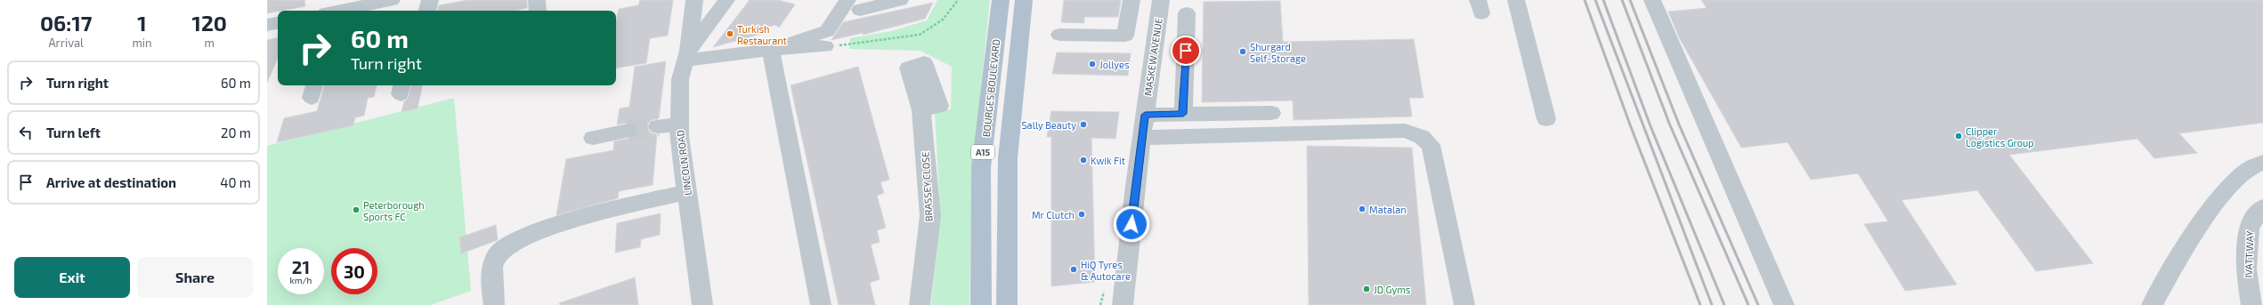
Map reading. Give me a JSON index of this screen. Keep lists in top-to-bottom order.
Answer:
{
  "streets": {
    "main road": ["BOURGES BOULEVARD", "A15"],
    "street": [
      "MASKEW AVENUE",
      "LINCOLN ROAD",
      "BRASSEY CLOSE",
      "IVATT WAY"
    ]
  },
  "places": [
    "Turkish Restaurant",
    "Shurgard Self-Storage",
    "Jollyes",
    "Sally Beauty",
    "Clipper Logistics Group",
    "Kwik Fit",
    "Matalan",
    "Peterborough Sports FC",
    "Mr Clutch",
    "HiQ Tyres & Autocare",
    "JD Gyms"
  ],
  "page": {
    "eta": [
      "06:17",
      "Arrival",
      "1",
      "min",
      "120",
      "m"
    ],
    "turn": ["60 m", "Turn right"],
    "list": [
      {
        "name": "Turn right",
        "value": "60 m"
      },
      {
        "name": "Turn left",
        "value": "20 m"
      },
      {
        "name": "Arrive at destination",
        "value": "40 m"
      }
    ],
    "speed": "21 km/h",
    "limit": "30",
    "buttons": ["Exit", "Share"]
  }
}
